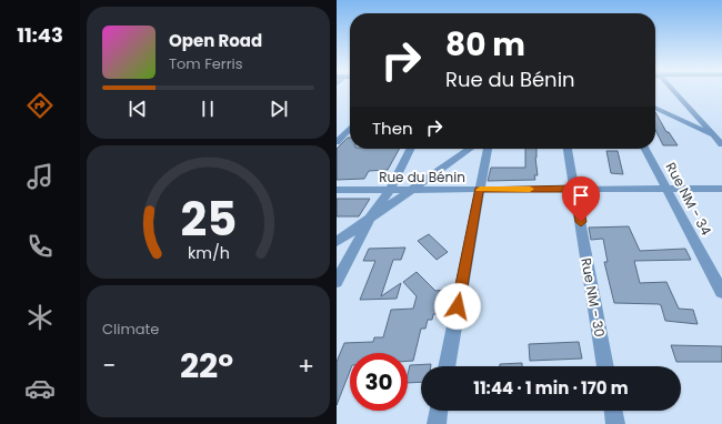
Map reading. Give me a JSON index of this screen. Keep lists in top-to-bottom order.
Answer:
{
  "streets": {
    "street": ["Rue du Bénin", "Rue NM - 34", "Rue NM - 30"]
  },
  "crossings": [
    ["Rue du Bénin", "Rue NM - 34"],
    ["Rue du Bénin", "Rue NM - 30"]
  ],
  "page": {
    "tabs": "11:43",
    "turn": ["80 m", "Rue du Bénin"],
    "song": ["Open Road", "Tom Ferris"],
    "then": "Then",
    "tile": "Climate",
    "heat": ["−", "22°", "+"],
    "limit": "30",
    "trip": "11:44 · 1 min · 170 m",
    "gauge": ["25", "km/h"]
  }
}
